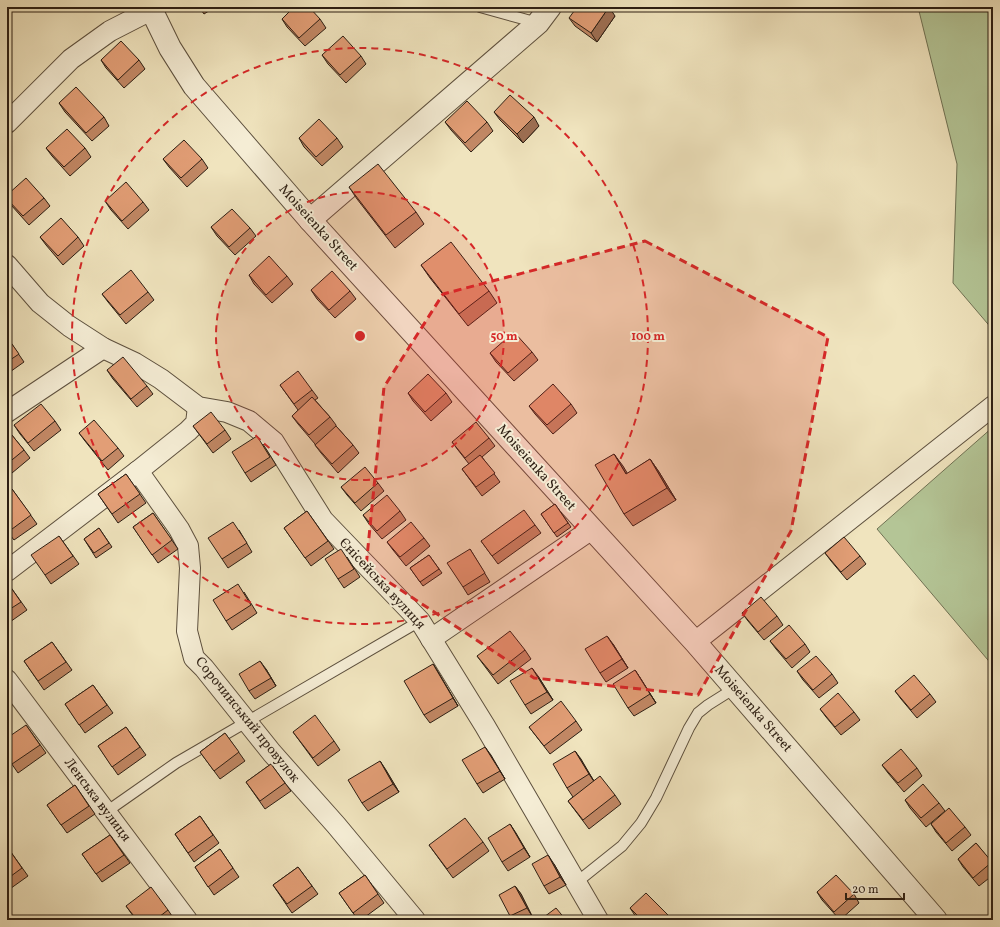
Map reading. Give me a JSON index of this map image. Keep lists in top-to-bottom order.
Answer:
{
  "streets": {
    "street": [
      "Moiseienka Street",
      "Єнісейська вулиця",
      "Сорочинський провулок",
      "Ленська вулиця"
    ]
  },
  "scale_bar": "20 m",
  "rings": ["50 m", "100 m"]
}
